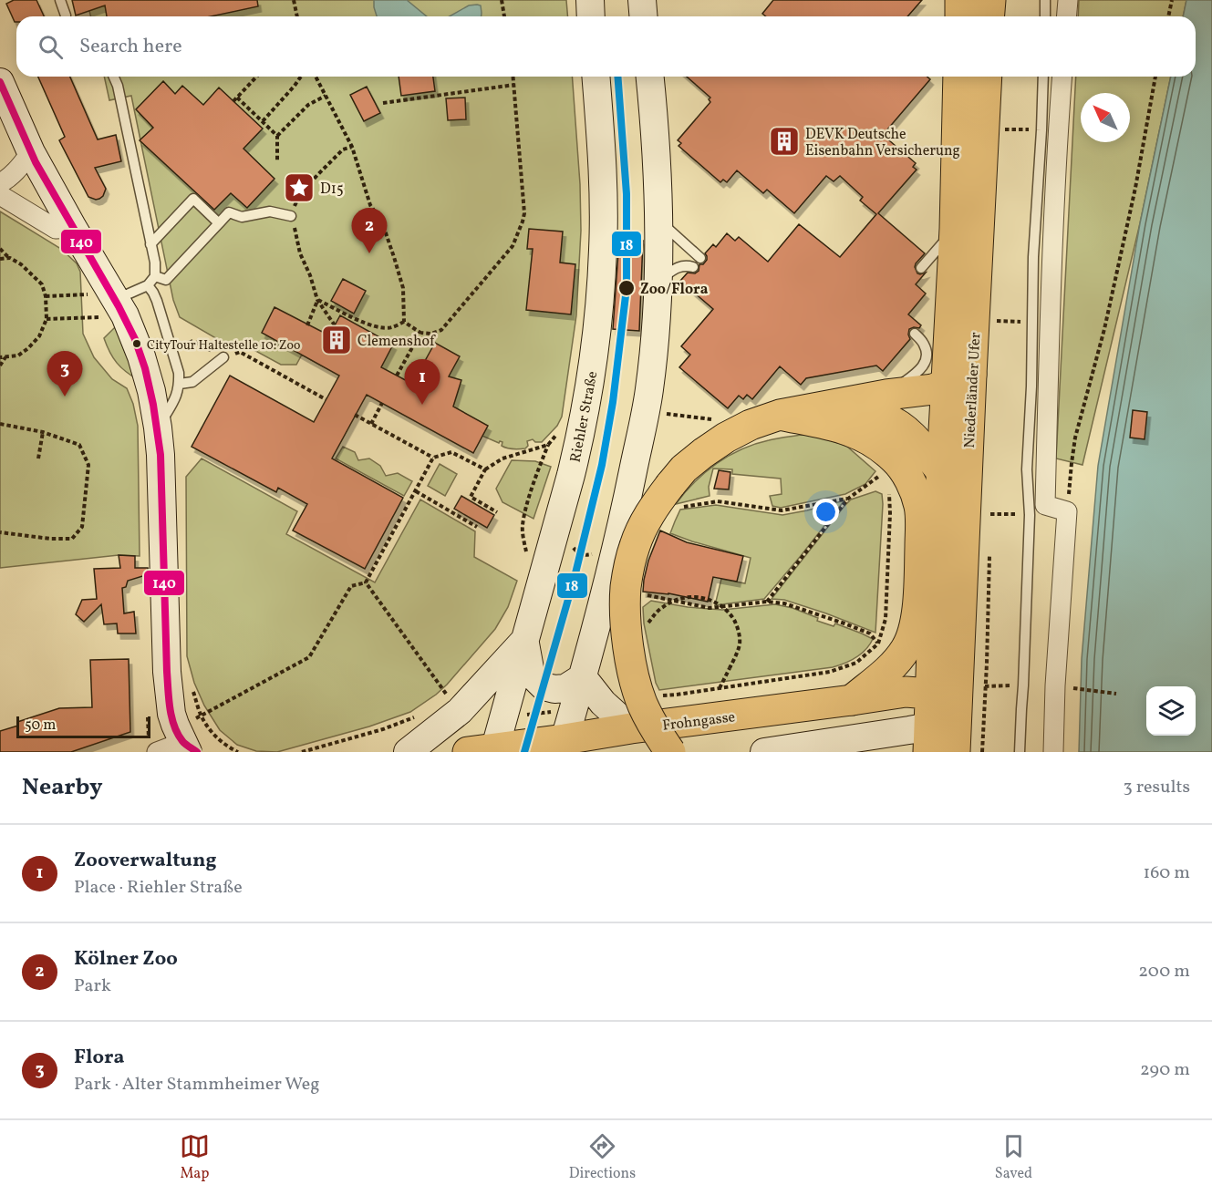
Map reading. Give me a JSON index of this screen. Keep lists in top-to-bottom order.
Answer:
{
  "streets": {
    "main road": ["Niederländer Ufer", "Riehler Straße", "Frohngasse"]
  },
  "crossings": [
    ["Niederländer Ufer", "Frohngasse"],
    ["Riehler Straße", "Frohngasse"]
  ],
  "places": {
    "building": ["DEVK Deutsche Eisenbahn Versicherung", "Clemenshof"],
    "place": ["D15"],
    "other": ["Zoo/Flora", "CityTour Haltestelle 10: Zoo"]
  },
  "lines": ["transit line 18", "transit line 140"],
  "scale_bar": "50 m",
  "north": "top left",
  "page": {
    "search": "Search here",
    "pins": ["2", "3", "1"],
    "scale": "50 m",
    "heading": ["Nearby", "3 results"],
    "list": [
      {
        "mark": "1",
        "name": "Zooverwaltung",
        "note": "Place · Riehler Straße",
        "value": "160 m"
      },
      {
        "mark": "2",
        "name": "Kölner Zoo",
        "note": "Park",
        "value": "200 m"
      },
      {
        "mark": "3",
        "name": "Flora",
        "note": "Park · Alter Stammheimer Weg",
        "value": "290 m"
      }
    ],
    "nav": ["Map", "Directions", "Saved"]
  }
}
